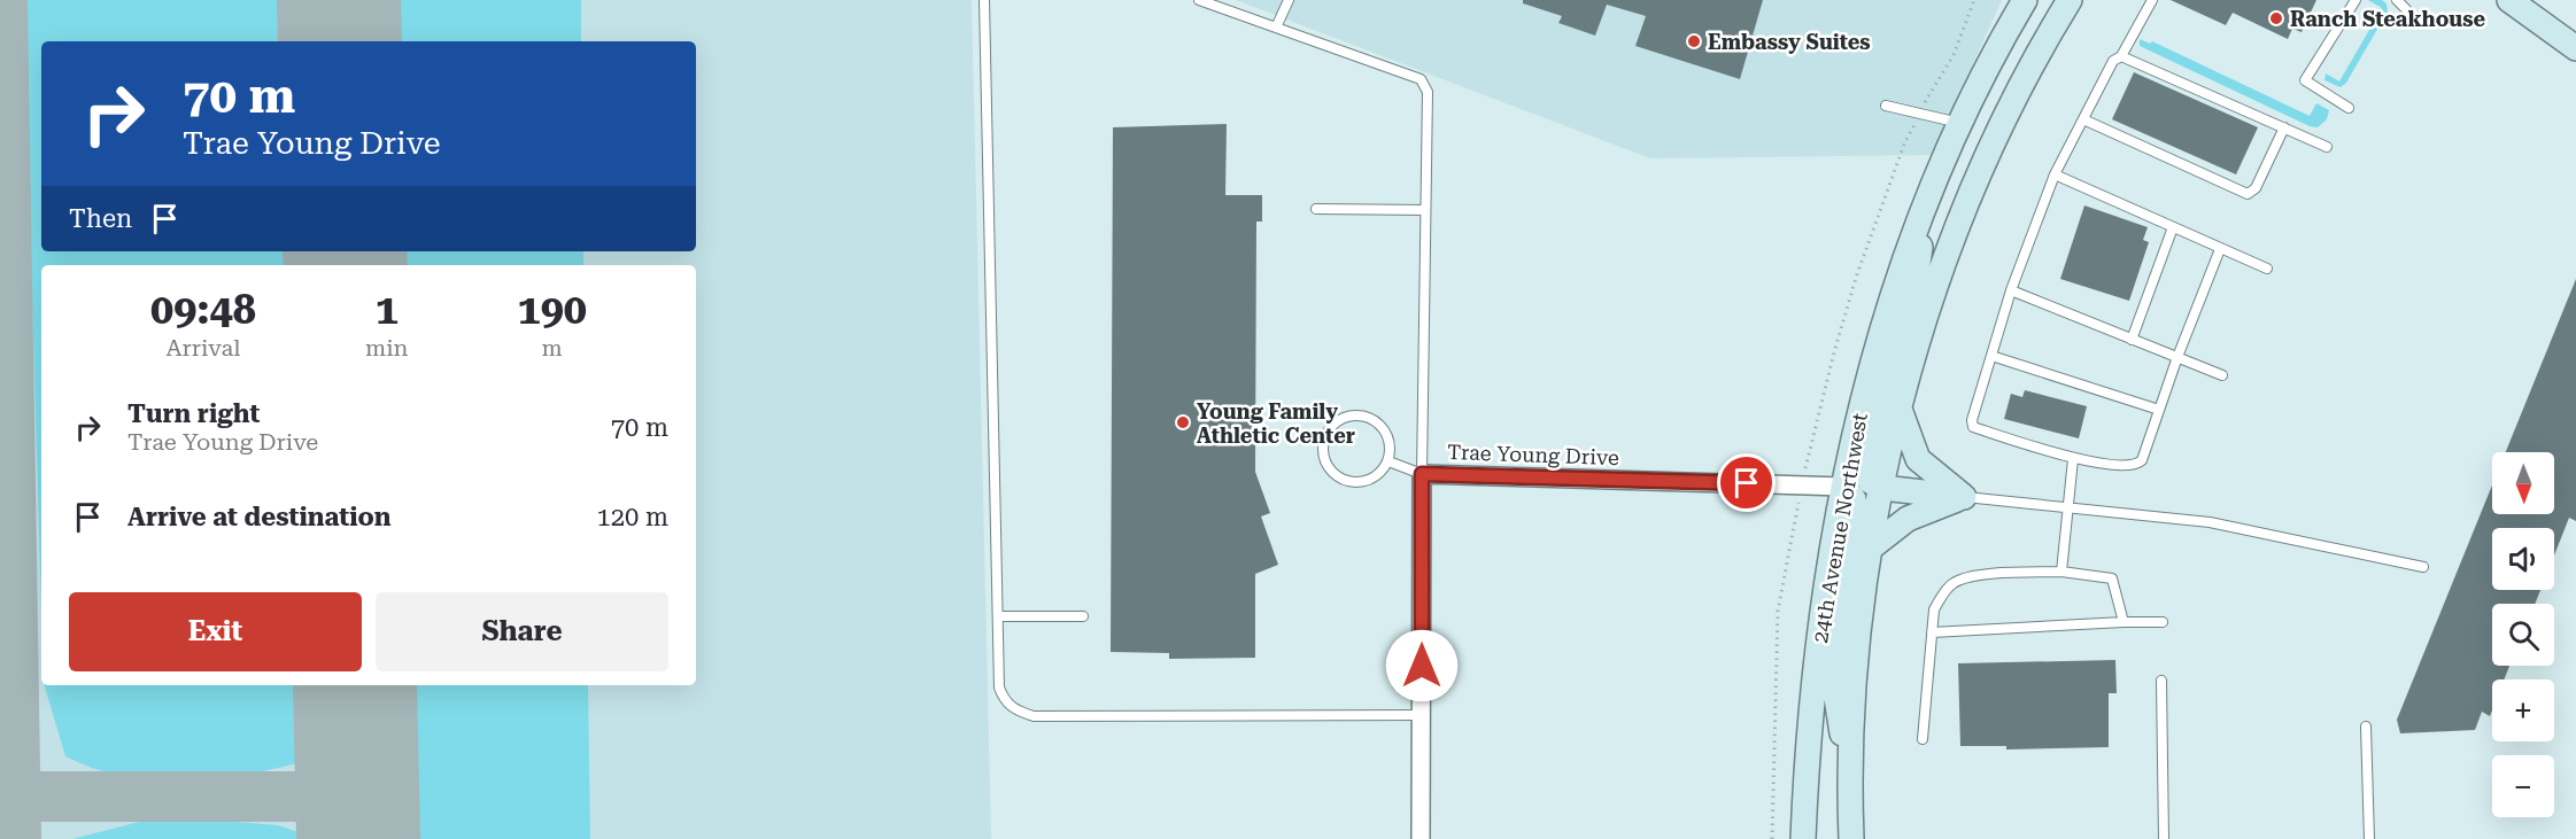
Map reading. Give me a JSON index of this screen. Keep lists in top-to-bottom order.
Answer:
{
  "streets": {
    "main road": ["24th Avenue Northwest"],
    "street": ["Trae Young Drive"]
  },
  "crossings": [
    ["Trae Young Drive", "24th Avenue Northwest"]
  ],
  "places": ["Ranch Steakhouse", "Embassy Suites", "Young Family Athletic Center"],
  "north": "bottom",
  "page": {
    "turn": ["70 m", "Trae Young Drive"],
    "then": "Then",
    "eta": [
      "09:48",
      "Arrival",
      "1",
      "min",
      "190",
      "m"
    ],
    "list": [
      {
        "name": "Turn right",
        "note": "Trae Young Drive",
        "value": "70 m"
      },
      {
        "name": "Arrive at destination",
        "value": "120 m"
      }
    ],
    "map_buttons": ["+", "−"],
    "buttons": ["Exit", "Share"]
  }
}
